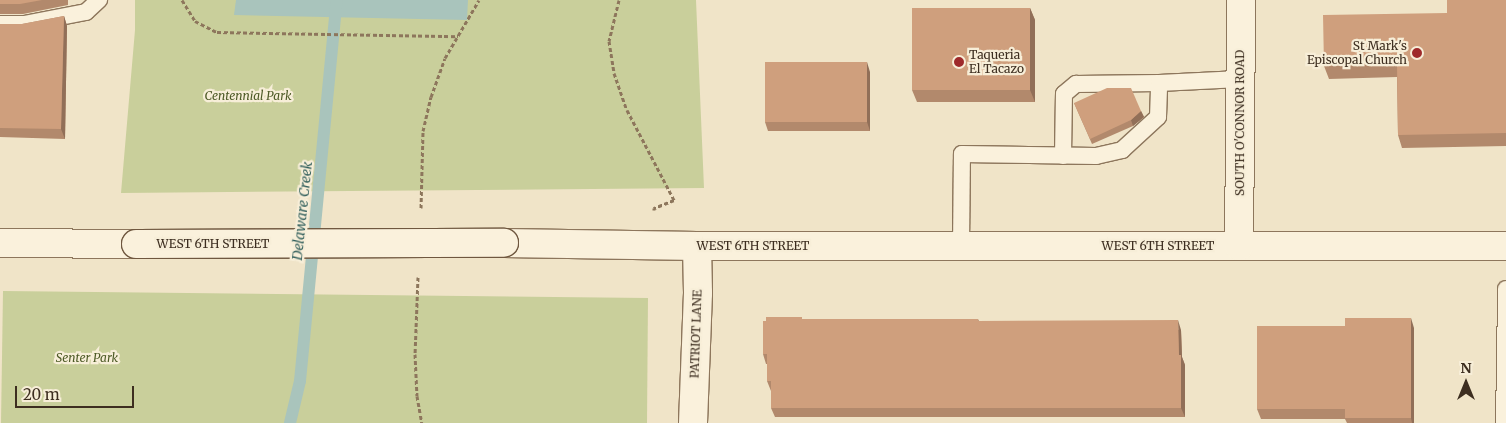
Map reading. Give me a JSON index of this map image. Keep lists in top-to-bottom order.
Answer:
{
  "streets": {
    "street": ["SOUTH O'CONNOR ROAD", "WEST 6TH STREET", "PATRIOT LANE"]
  },
  "crossings": [
    ["SOUTH O'CONNOR ROAD", "WEST 6TH STREET"],
    ["WEST 6TH STREET", "PATRIOT LANE"]
  ],
  "water": ["Delaware Creek"],
  "parks": ["Centennial Park", "Senter Park"],
  "places": ["St Mark's Episcopal Church", "Taqueria El Tacazo"],
  "scale_bar": "20 m",
  "north": "top"
}
